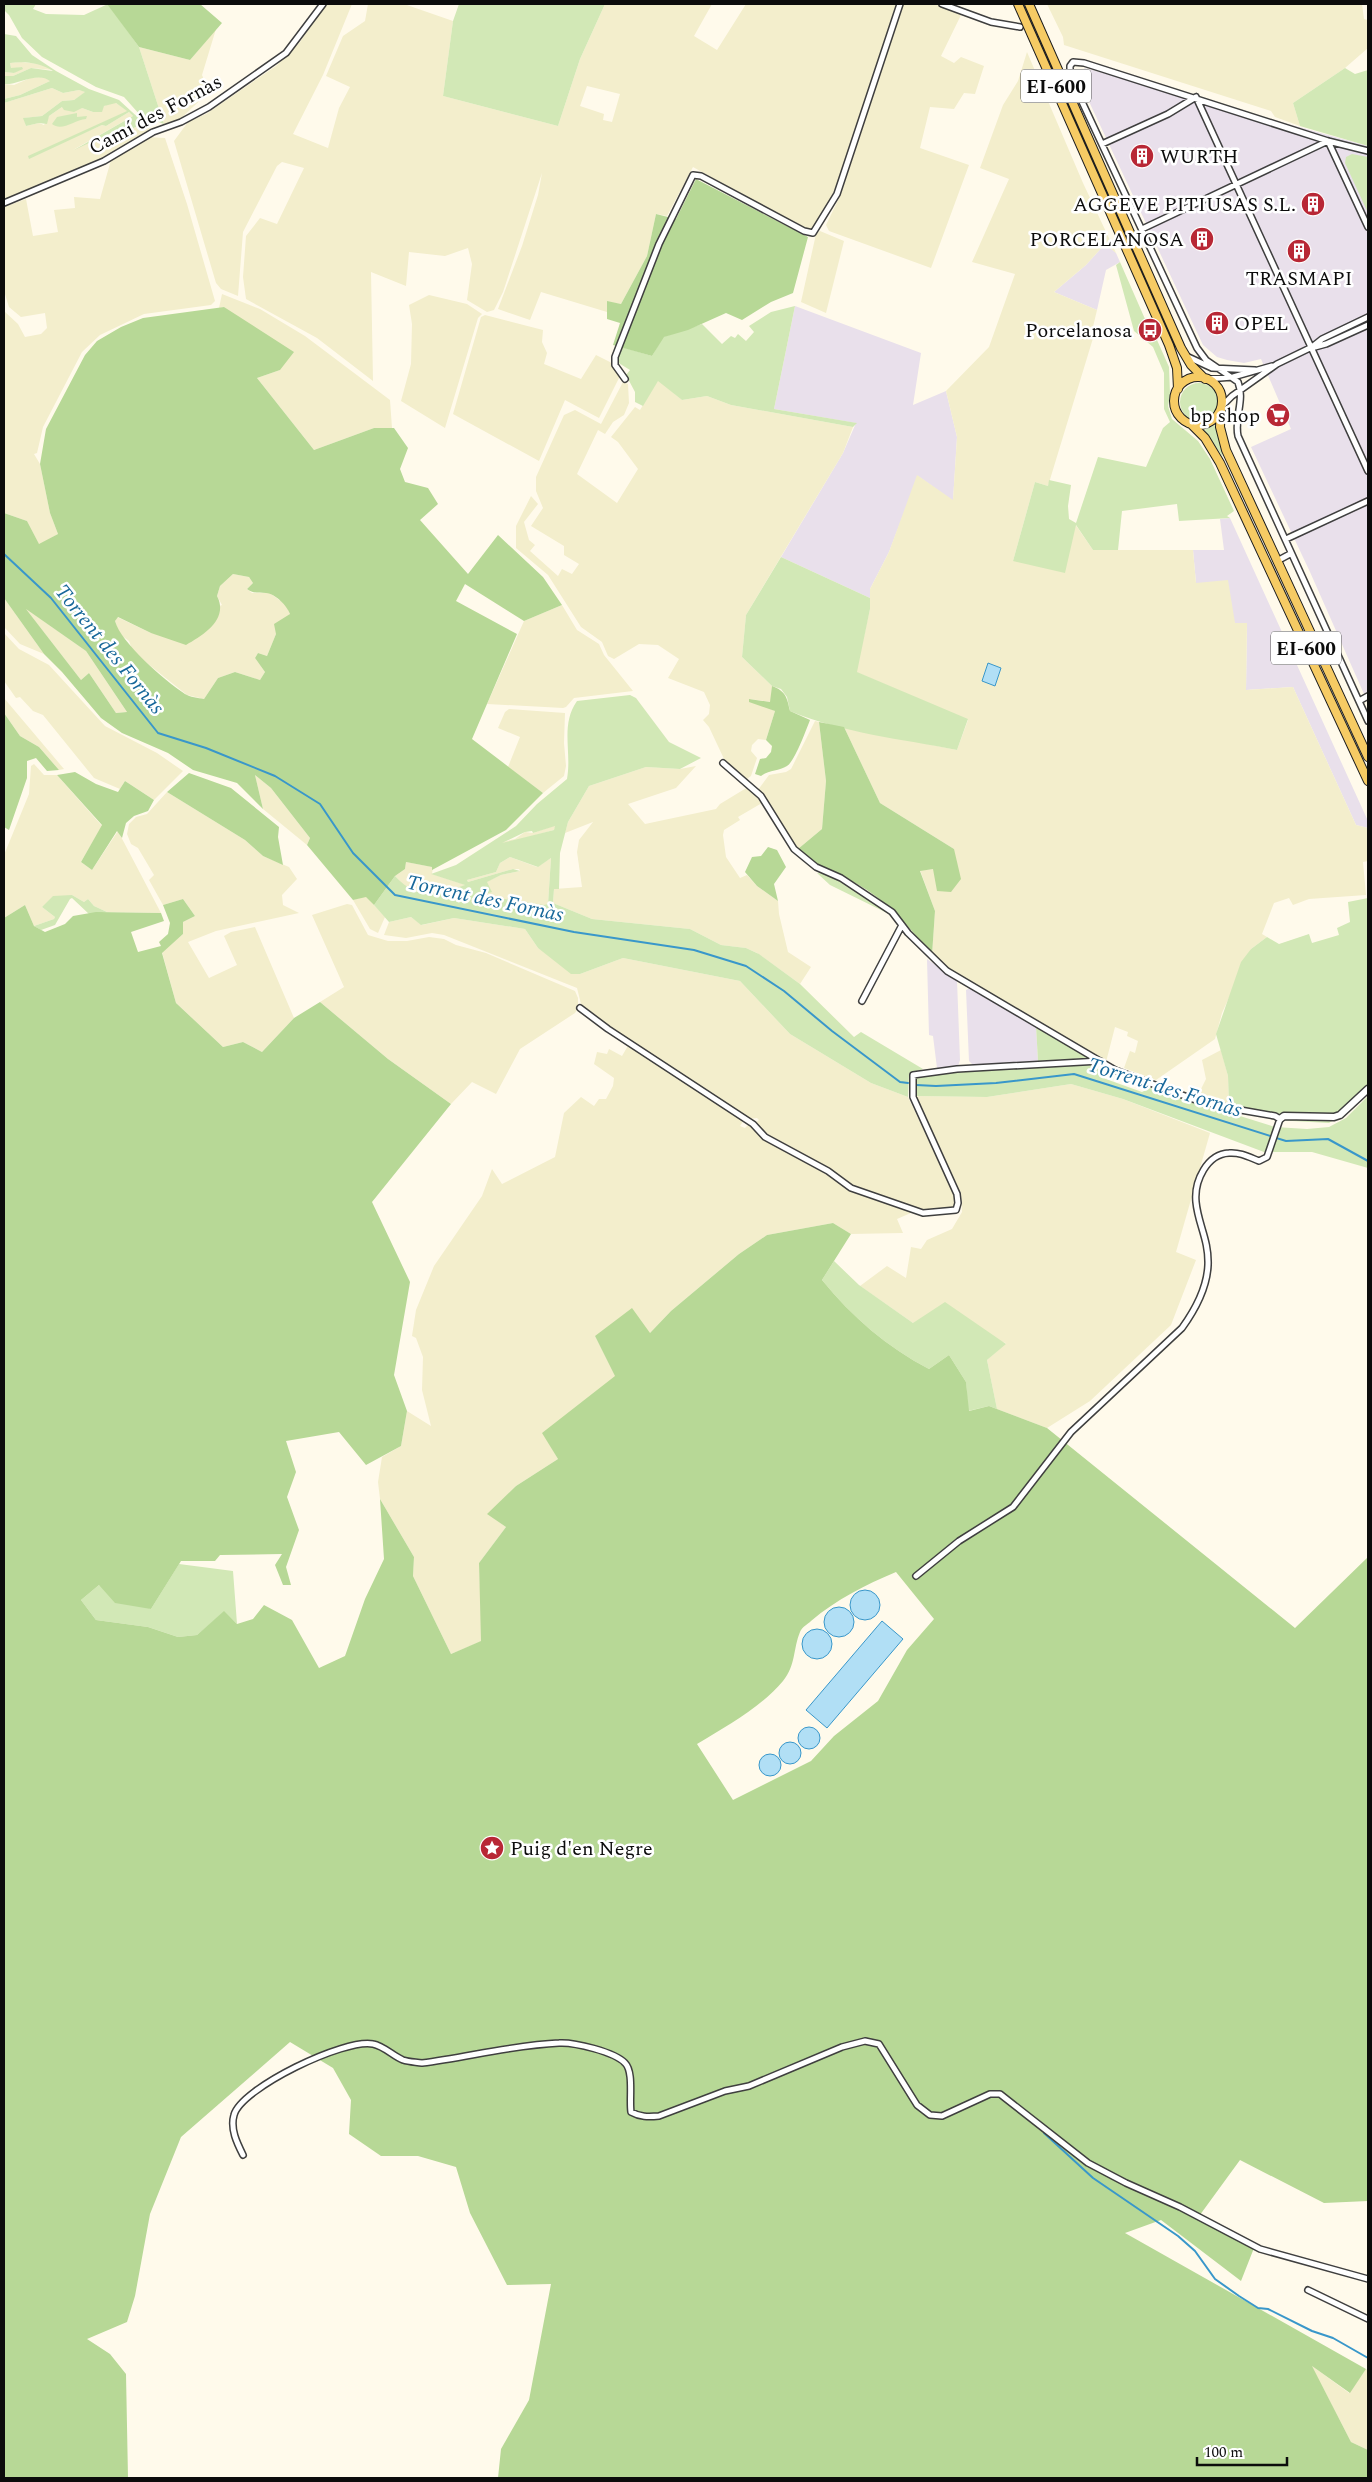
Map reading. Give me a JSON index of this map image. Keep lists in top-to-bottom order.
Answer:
{
  "streets": {
    "main road": ["EI-600"],
    "street": ["Camí des Fornàs"]
  },
  "water": ["Torrent des Fornàs"],
  "places": {
    "building": [
      "WURTH",
      "AGGEVE PITIUSAS S.L.",
      "PORCELANOSA",
      "TRASMAPI",
      "OPEL"
    ],
    "bus stop": ["Porcelanosa"],
    "supermarket": ["bp shop"],
    "place": ["Puig d'en Negre"]
  },
  "scale_bar": "100 m"
}
